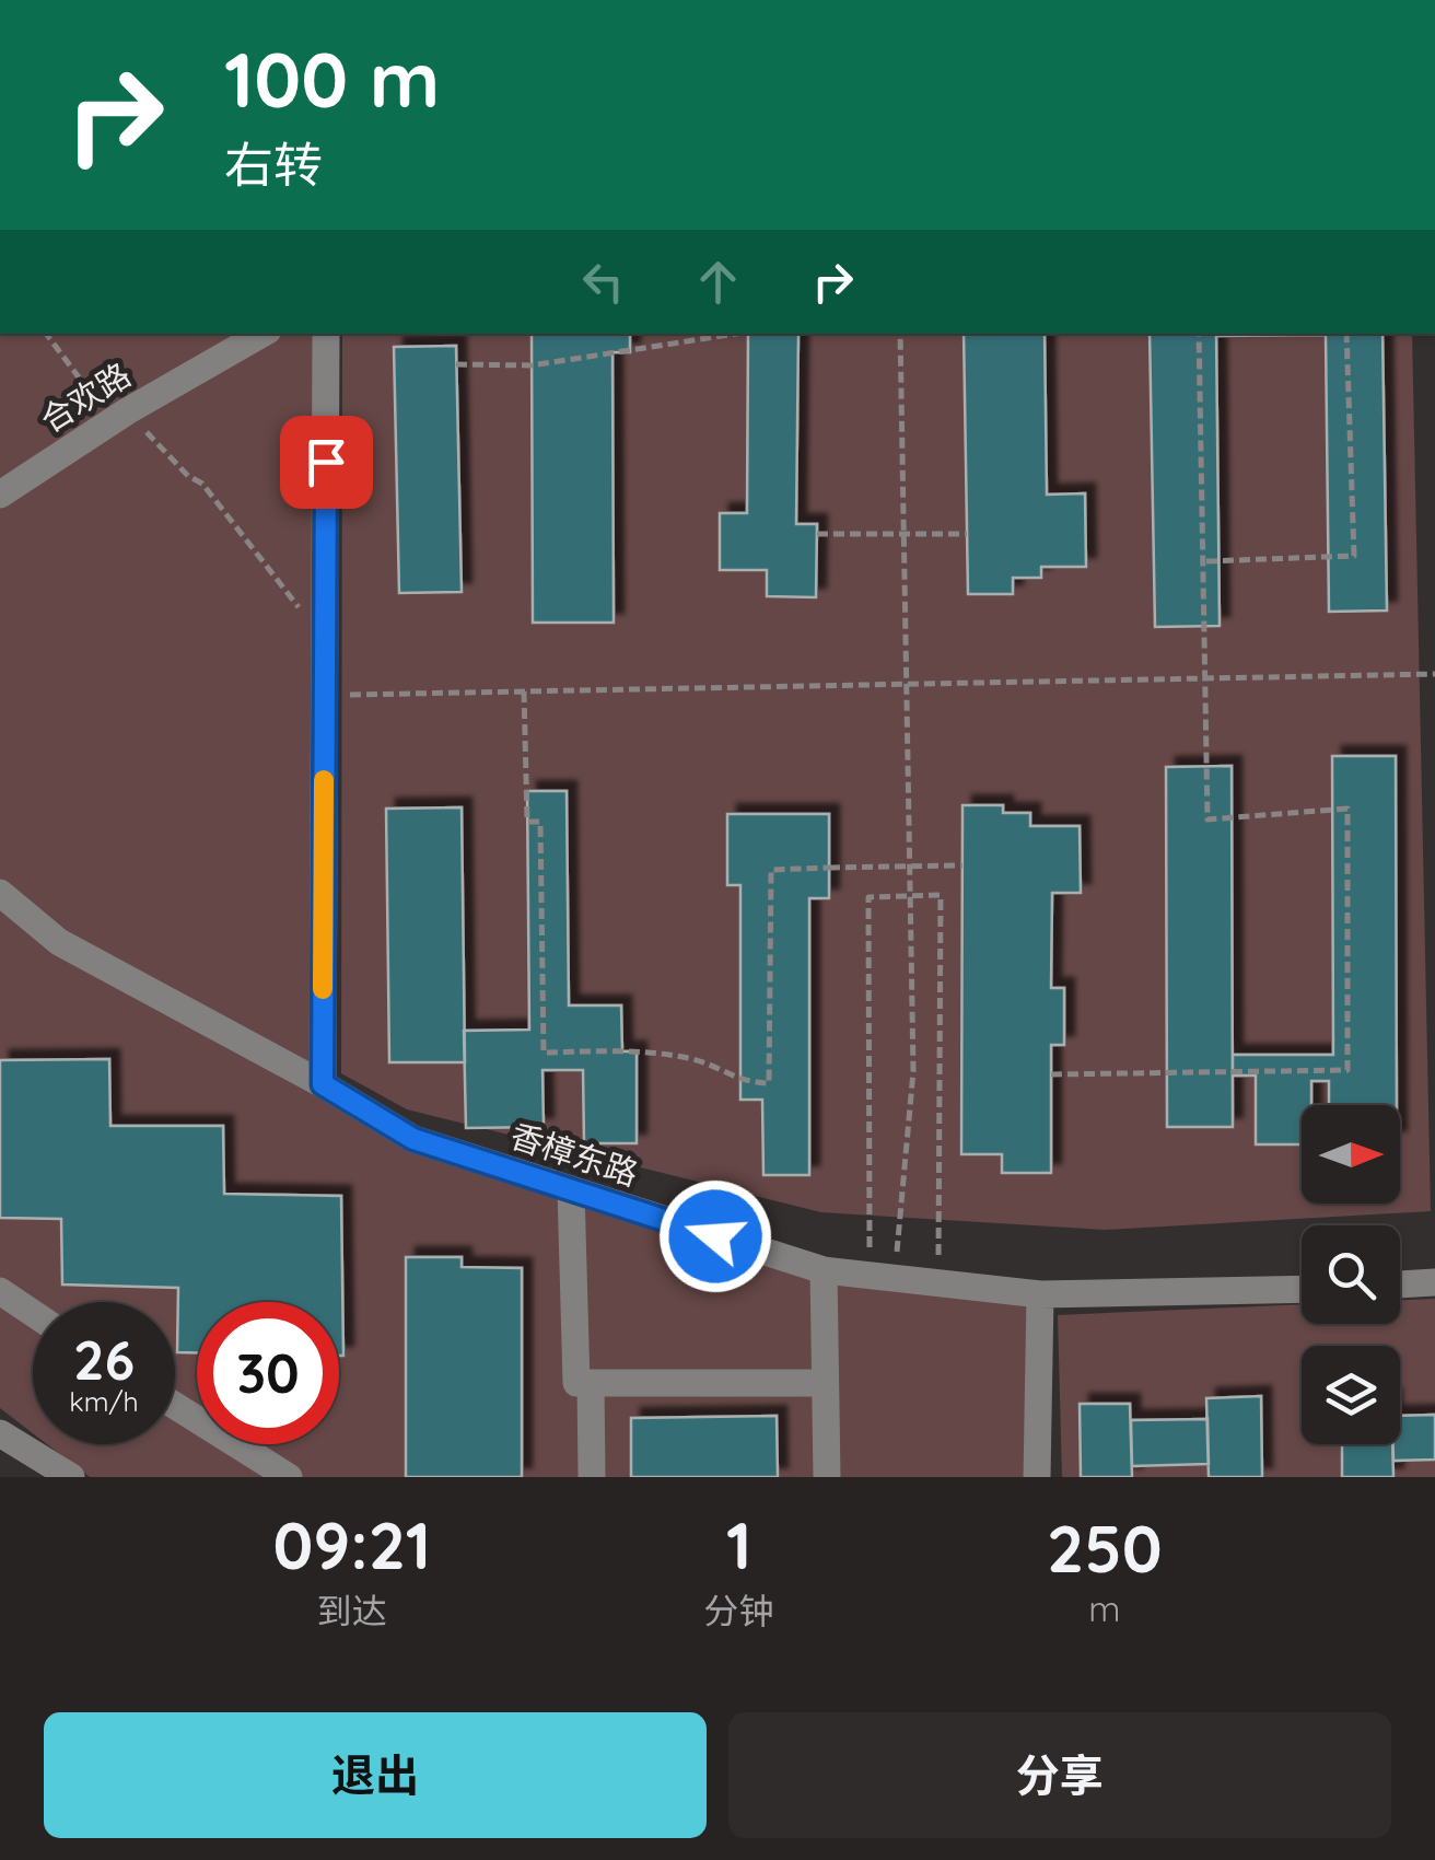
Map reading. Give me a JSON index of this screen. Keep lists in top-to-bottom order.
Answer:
{
  "streets": {
    "street": ["合欢路", "香樟东路"]
  },
  "north": "right",
  "page": {
    "turn": ["100 m", "右转"],
    "speed": "26 km/h",
    "limit": "30",
    "eta": [
      "09:21",
      "到达",
      "1",
      "分钟",
      "250",
      "m"
    ],
    "buttons": ["退出", "分享"]
  }
}
